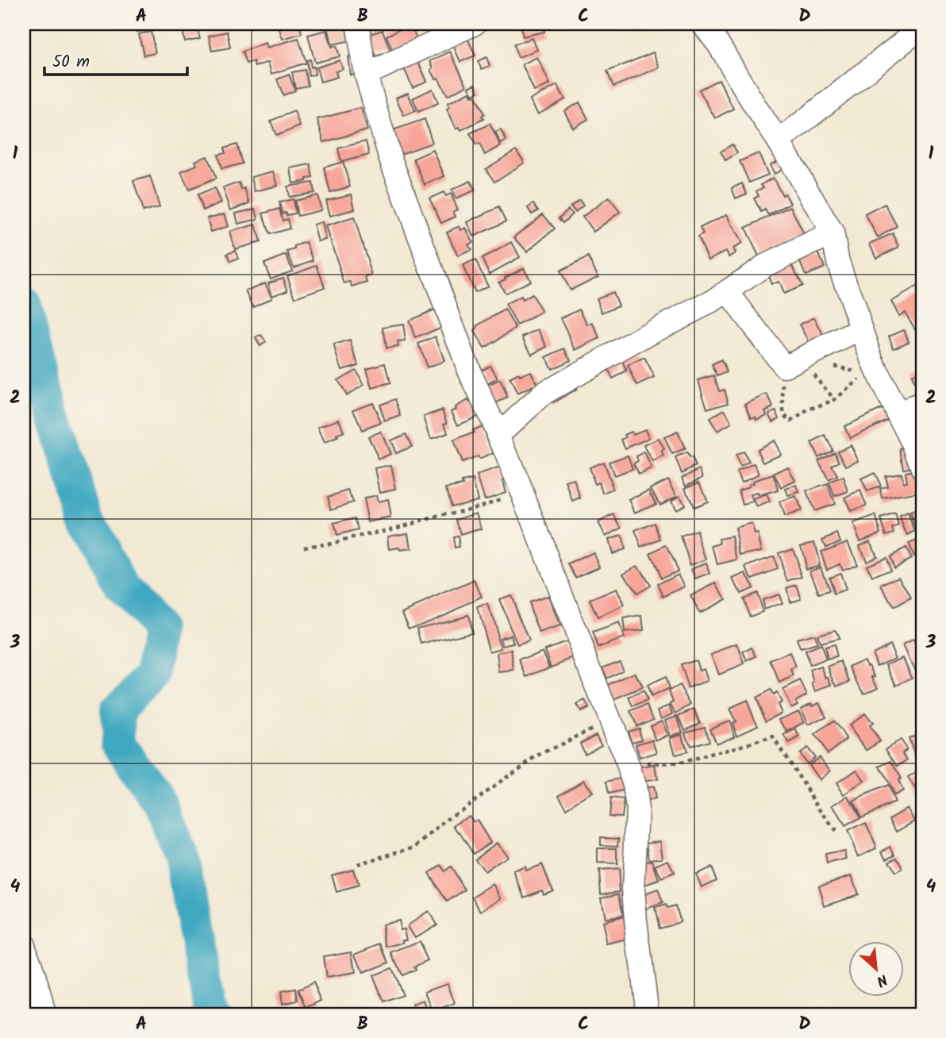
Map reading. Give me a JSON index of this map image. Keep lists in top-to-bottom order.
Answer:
{
  "scale_bar": "50 m",
  "north": "bottom right",
  "grid": {
    "columns": [
      "A",
      "B",
      "C",
      "D"
    ],
    "rows": [
      "1",
      "2",
      "3",
      "4"
    ]
  }
}
